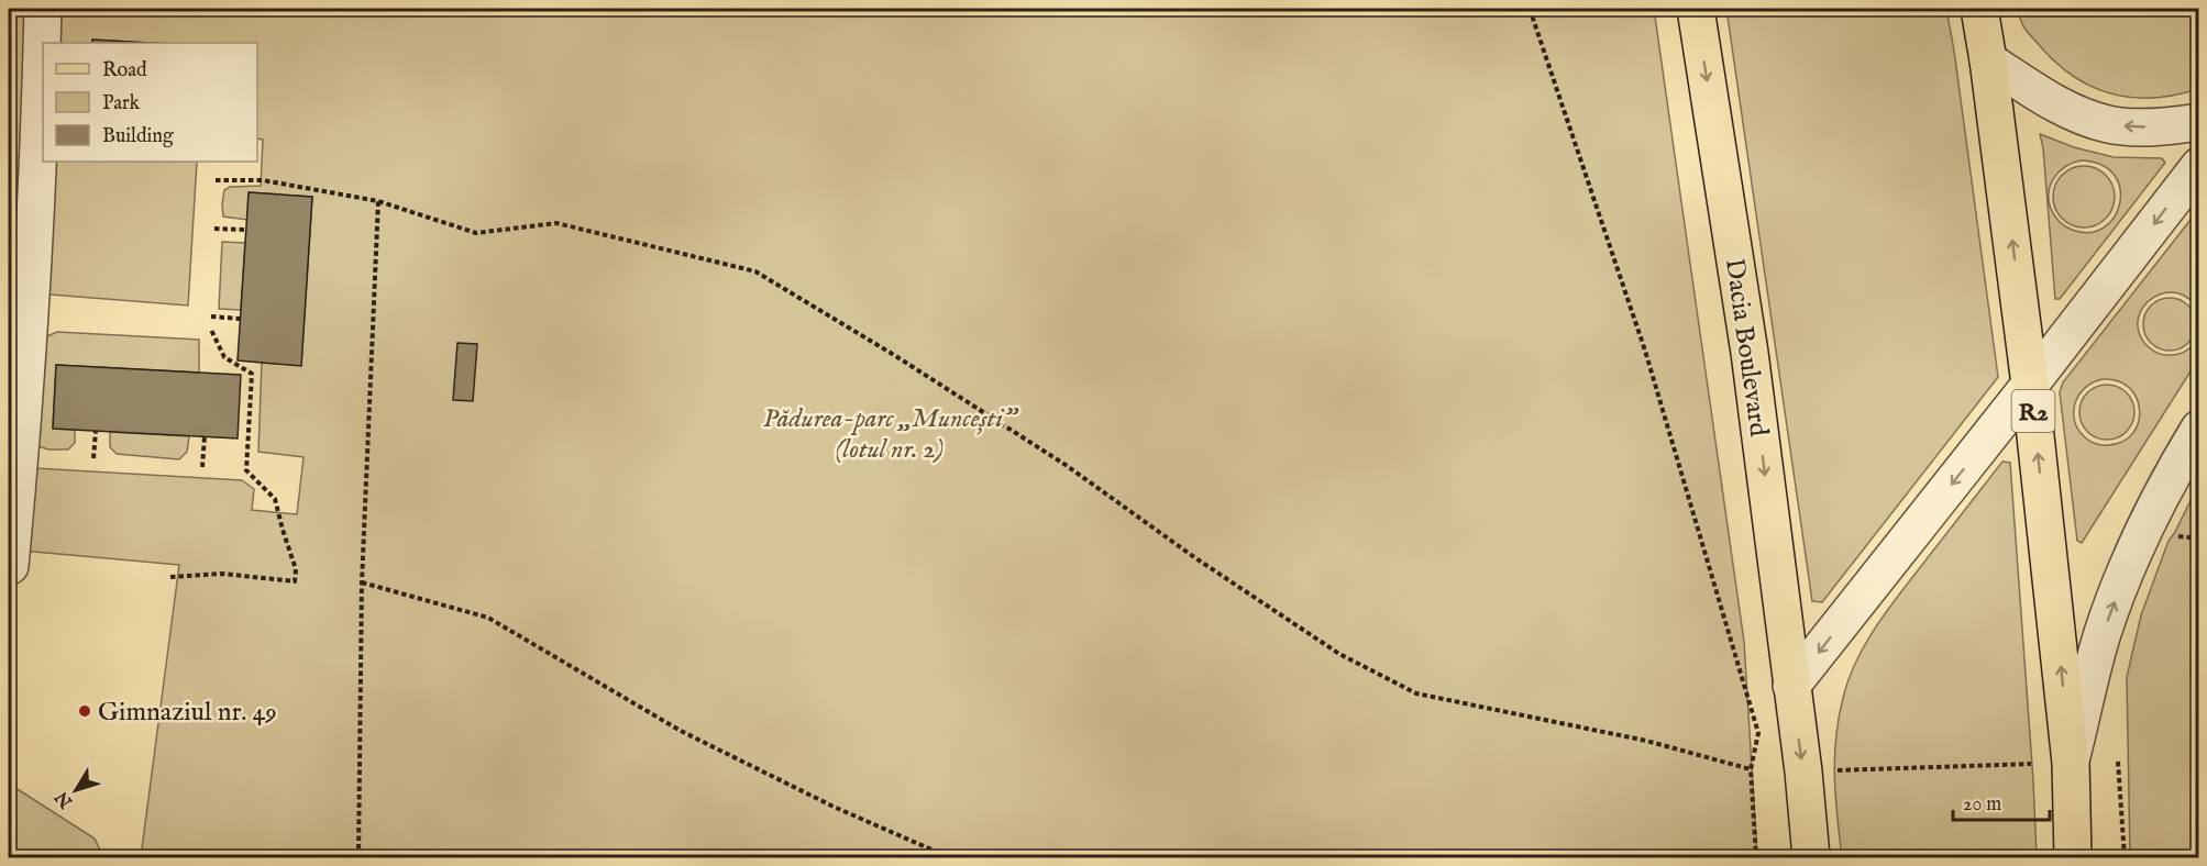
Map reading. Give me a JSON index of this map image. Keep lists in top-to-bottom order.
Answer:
{
  "streets": {
    "main road": ["Dacia Boulevard", "R2"]
  },
  "parks": ["Pădurea-parc „Muncești” (lotul nr. 2)"],
  "places": ["Gimnaziul nr. 49"],
  "legend": ["Road", "Park", "Building"],
  "scale_bar": "20 m",
  "north": "bottom left"
}
